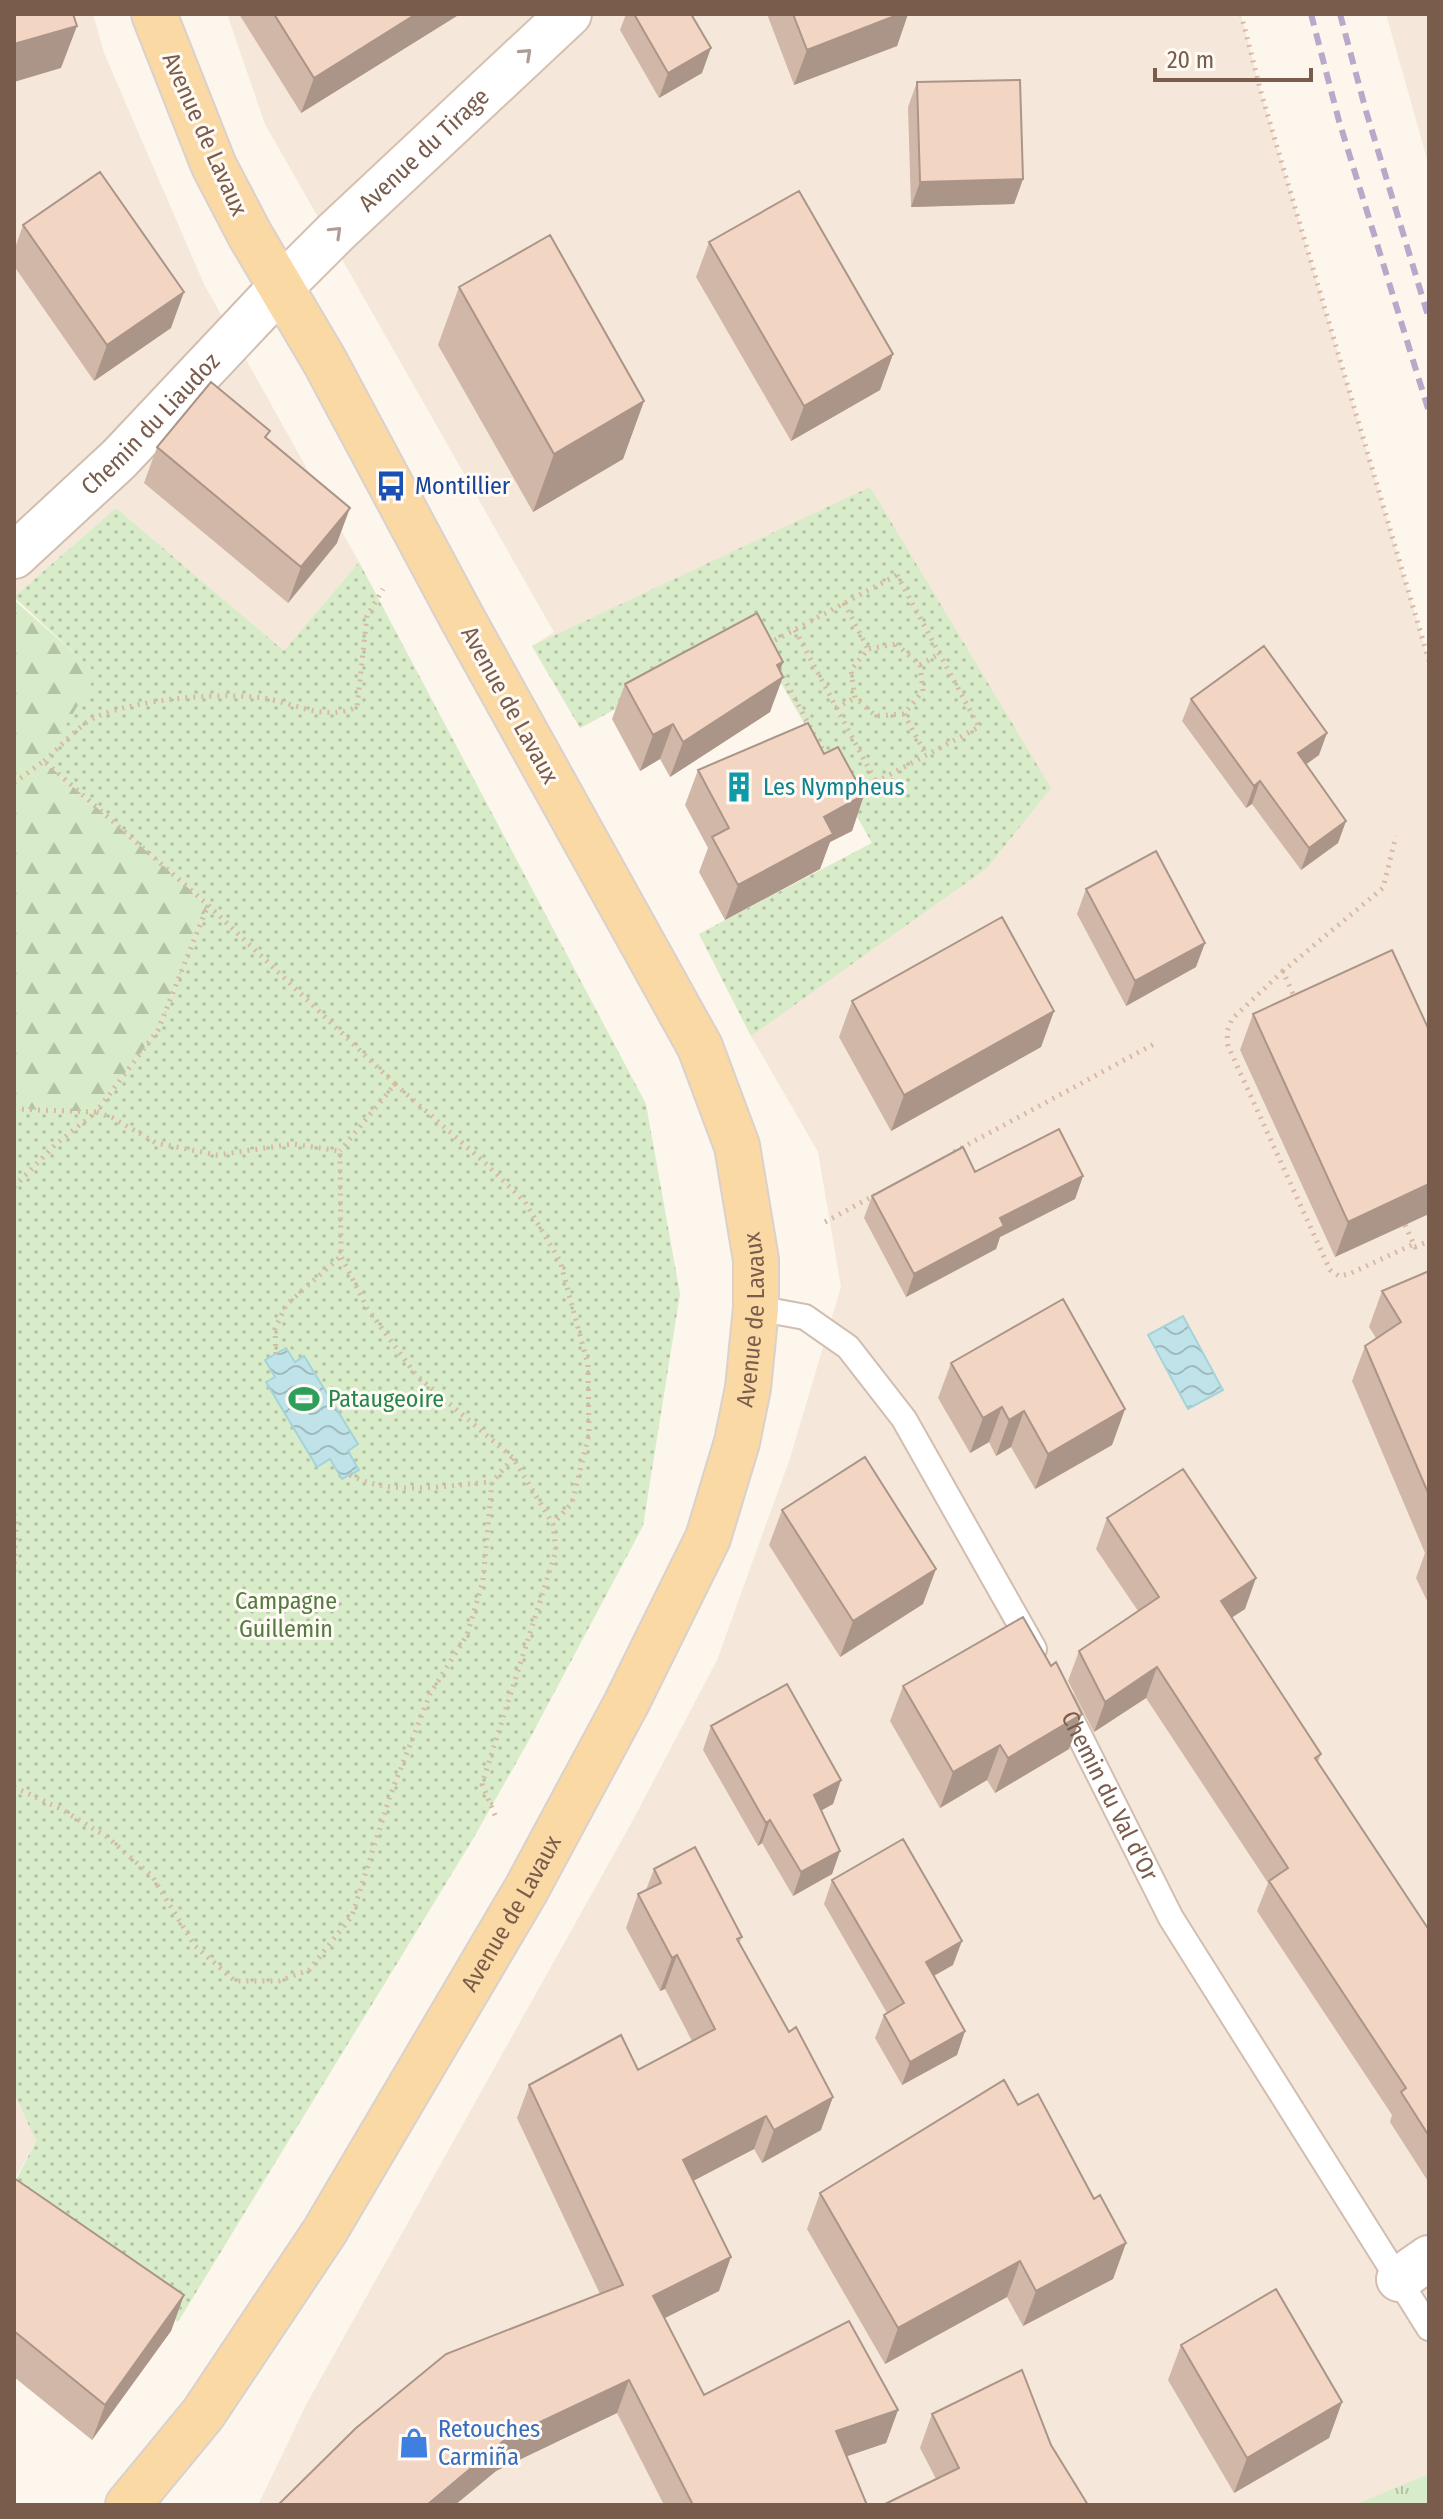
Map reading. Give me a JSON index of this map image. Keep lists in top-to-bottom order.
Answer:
{
  "streets": {
    "main road": ["Avenue de Lavaux"],
    "street": ["Avenue du Tirage", "Chemin du Liaudoz"],
    "lane": ["Chemin du Val d'Or"]
  },
  "crossings": [
    ["Avenue de Lavaux", "Avenue du Tirage"],
    ["Avenue de Lavaux", "Chemin du Liaudoz"],
    ["Avenue de Lavaux", "Chemin du Val d'Or"],
    ["Avenue du Tirage", "Chemin du Liaudoz"]
  ],
  "one_way": ["Avenue du Tirage"],
  "parks": ["Campagne Guillemin"],
  "places": {
    "bus stop": ["Montillier"],
    "building": ["Les Nympheus"],
    "sports": ["Pataugeoire"],
    "shop": ["Retouches Carmiña"]
  },
  "scale_bar": "20 m"
}
